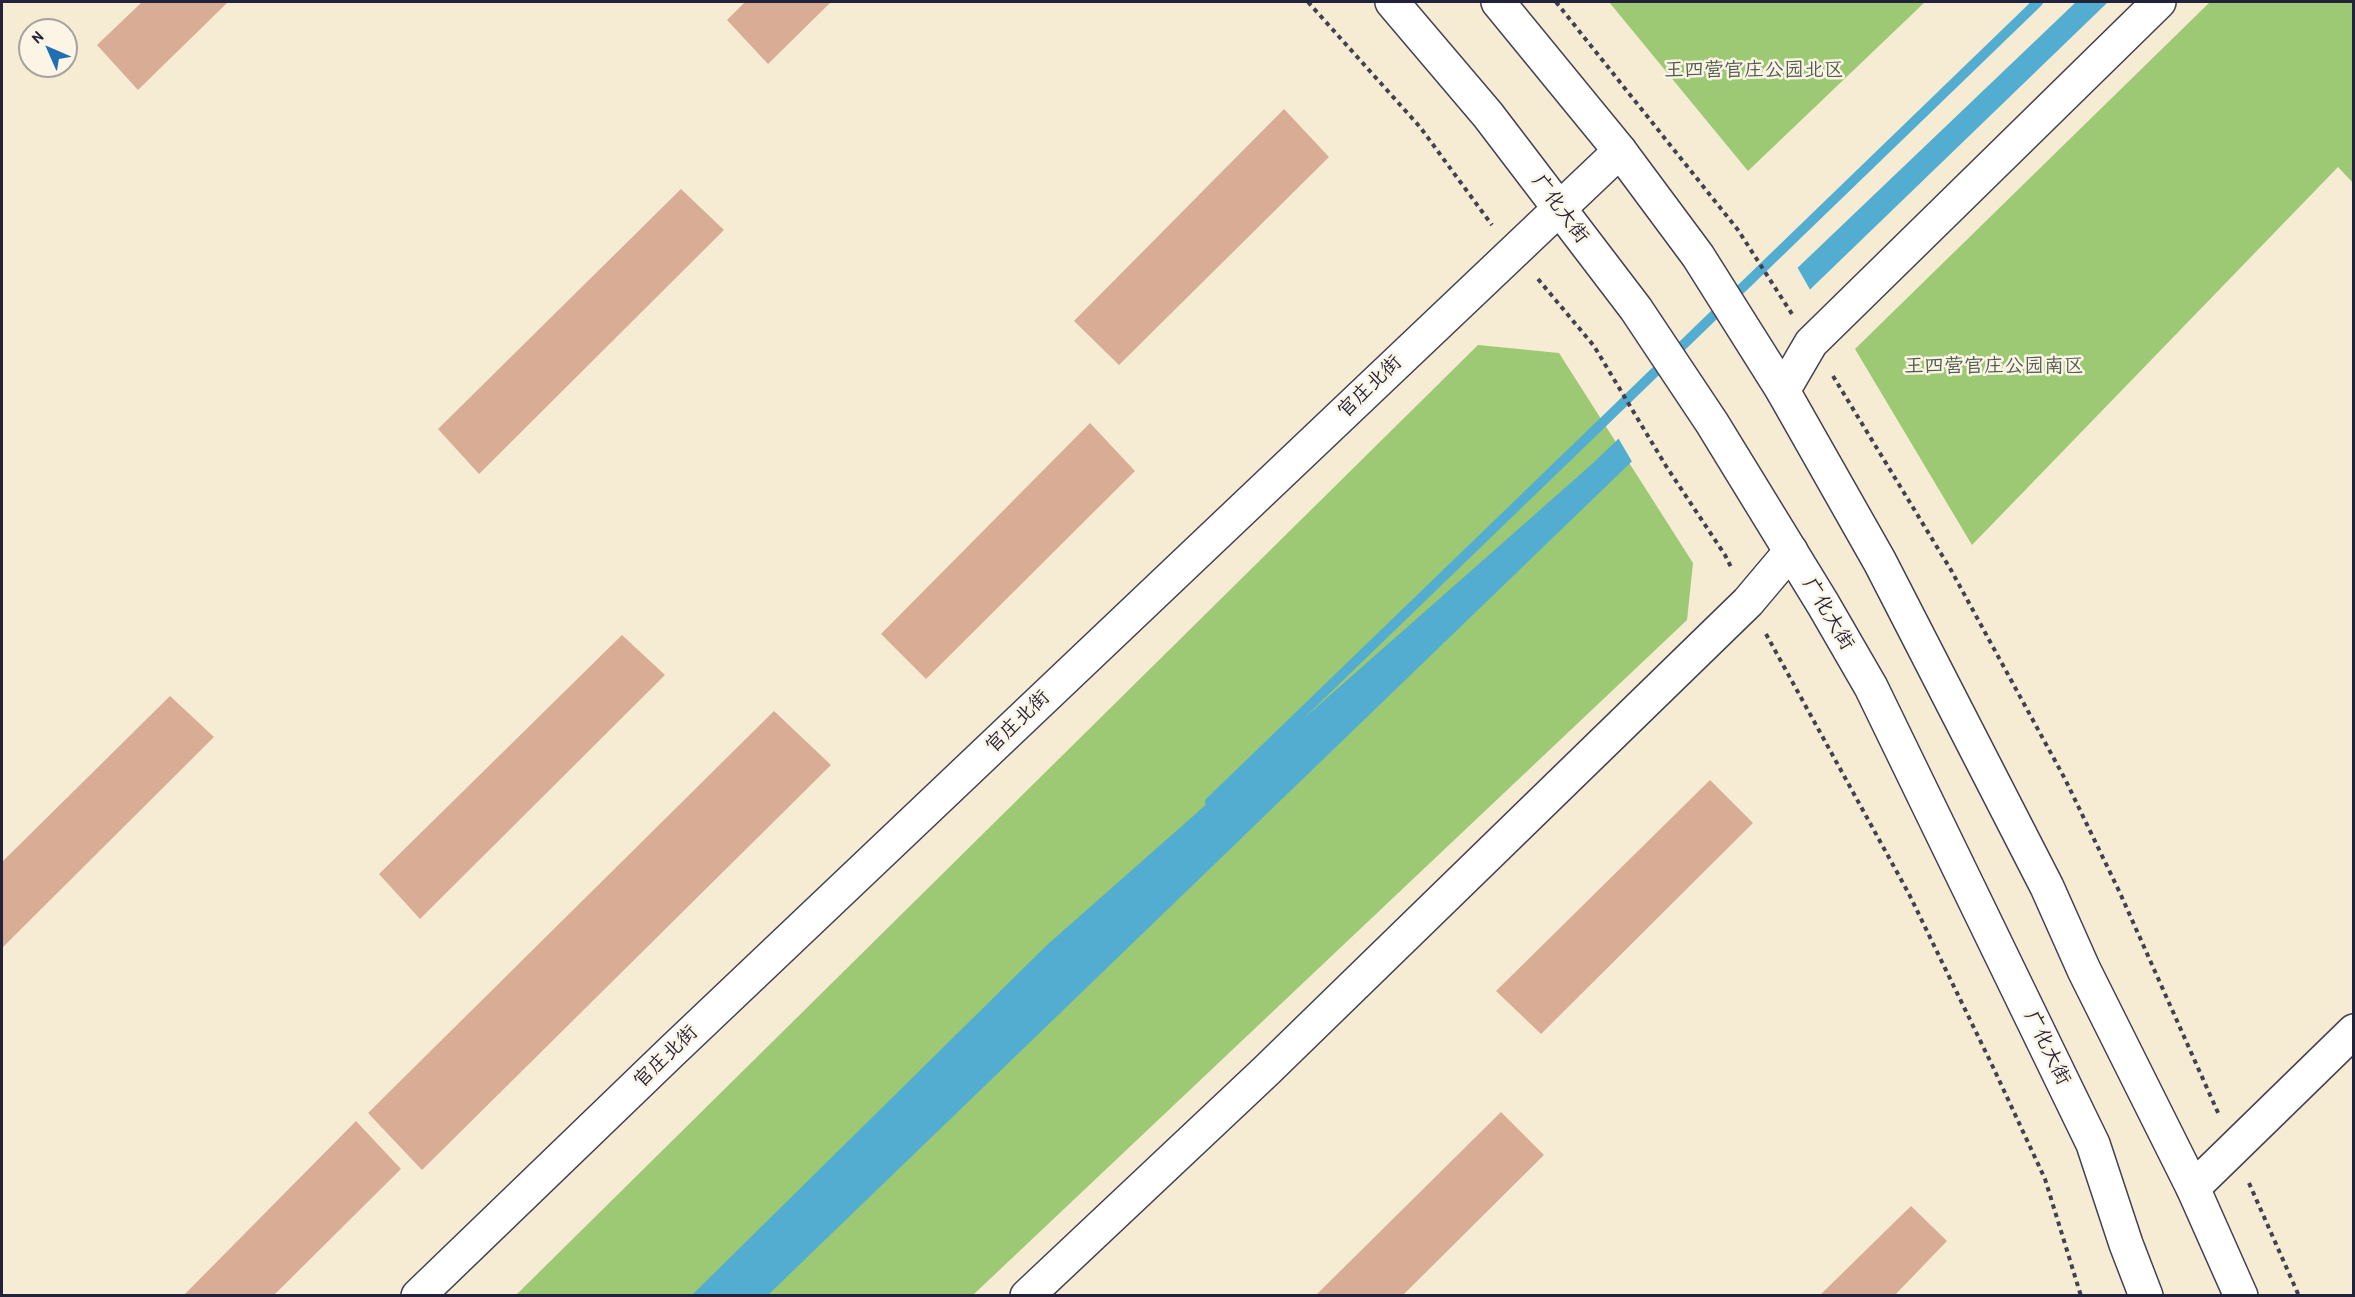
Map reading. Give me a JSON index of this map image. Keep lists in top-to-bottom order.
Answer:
{
  "streets": {
    "street": ["广化大街", "官庄北街"]
  },
  "crossings": [
    ["广化大街", "官庄北街"]
  ],
  "parks": ["王四营官庄公园北区", "王四营官庄公园南区"],
  "north": "top left"
}
